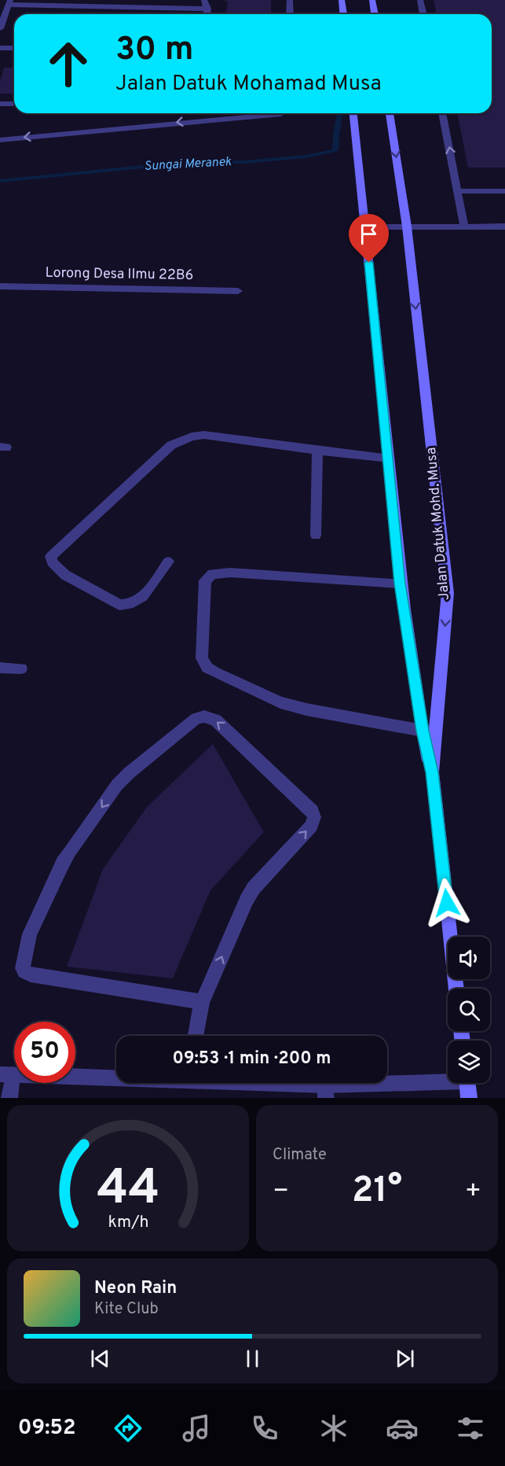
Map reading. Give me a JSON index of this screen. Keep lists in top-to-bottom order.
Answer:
{
  "streets": {
    "main road": ["Jalan Datuk Mohd. Musa"],
    "street": ["Lorong Desa Ilmu 22B6"]
  },
  "water": ["Sungai Meranek"],
  "page": {
    "turn": ["30 m", "Jalan Datuk Mohamad Musa"],
    "limit": "50",
    "trip": "09:53 · 1 min · 200 m",
    "tile": "Climate",
    "heat": ["−", "21°", "+"],
    "song": ["Neon Rain", "Kite Club"],
    "tabs": "09:52",
    "gauge": ["44", "km/h"]
  }
}
